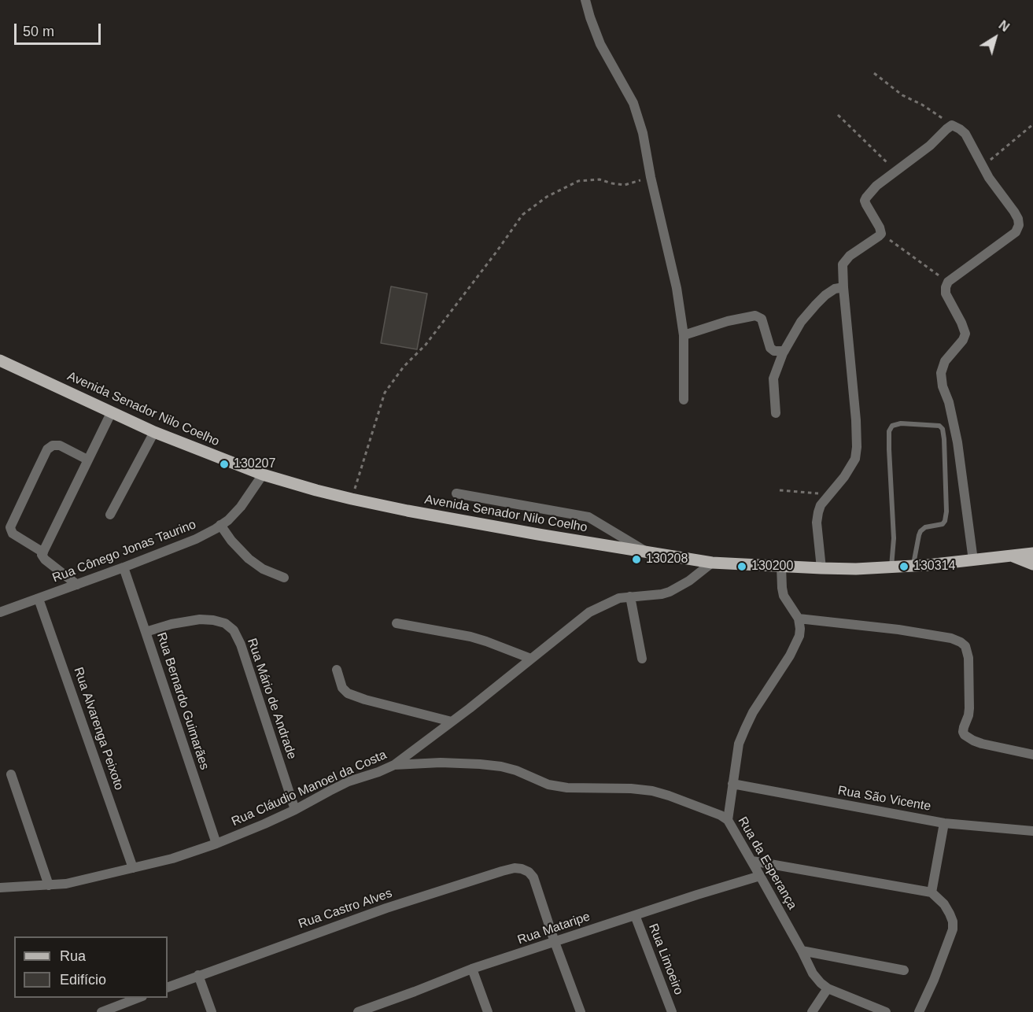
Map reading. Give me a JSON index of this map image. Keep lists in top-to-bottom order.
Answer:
{
  "streets": {
    "main road": ["Avenida Senador Nilo Coelho"],
    "street": [
      "Rua Cônego Jonas Taurino",
      "Rua Mário de Andrade",
      "Rua Bernardo Guimarães",
      "Rua Alvarenga Peixoto",
      "Rua Cláudio Manoel da Costa",
      "Rua São Vicente",
      "Rua da Esperança",
      "Rua Castro Alves",
      "Rua Mataripe",
      "Rua Limoeiro"
    ]
  },
  "crossings": [
    ["Avenida Senador Nilo Coelho", "Rua Cônego Jonas Taurino"],
    ["Avenida Senador Nilo Coelho", "Rua Cláudio Manoel da Costa"],
    ["Rua Cônego Jonas Taurino", "Rua Bernardo Guimarães"],
    ["Rua Cônego Jonas Taurino", "Rua Alvarenga Peixoto"],
    ["Rua Mário de Andrade", "Rua Bernardo Guimarães"],
    ["Rua Mário de Andrade", "Rua Cláudio Manoel da Costa"],
    ["Rua Bernardo Guimarães", "Rua Cláudio Manoel da Costa"],
    ["Rua Alvarenga Peixoto", "Rua Cláudio Manoel da Costa"],
    ["Rua Cláudio Manoel da Costa", "Rua da Esperança"],
    ["Rua da Esperança", "Rua Mataripe"],
    ["Rua Castro Alves", "Rua Mataripe"],
    ["Rua Mataripe", "Rua Limoeiro"]
  ],
  "places": [
    "130207",
    "130208",
    "130200",
    "130314"
  ],
  "legend": ["Rua", "Edifício"],
  "scale_bar": "50 m",
  "north": "top right"
}
